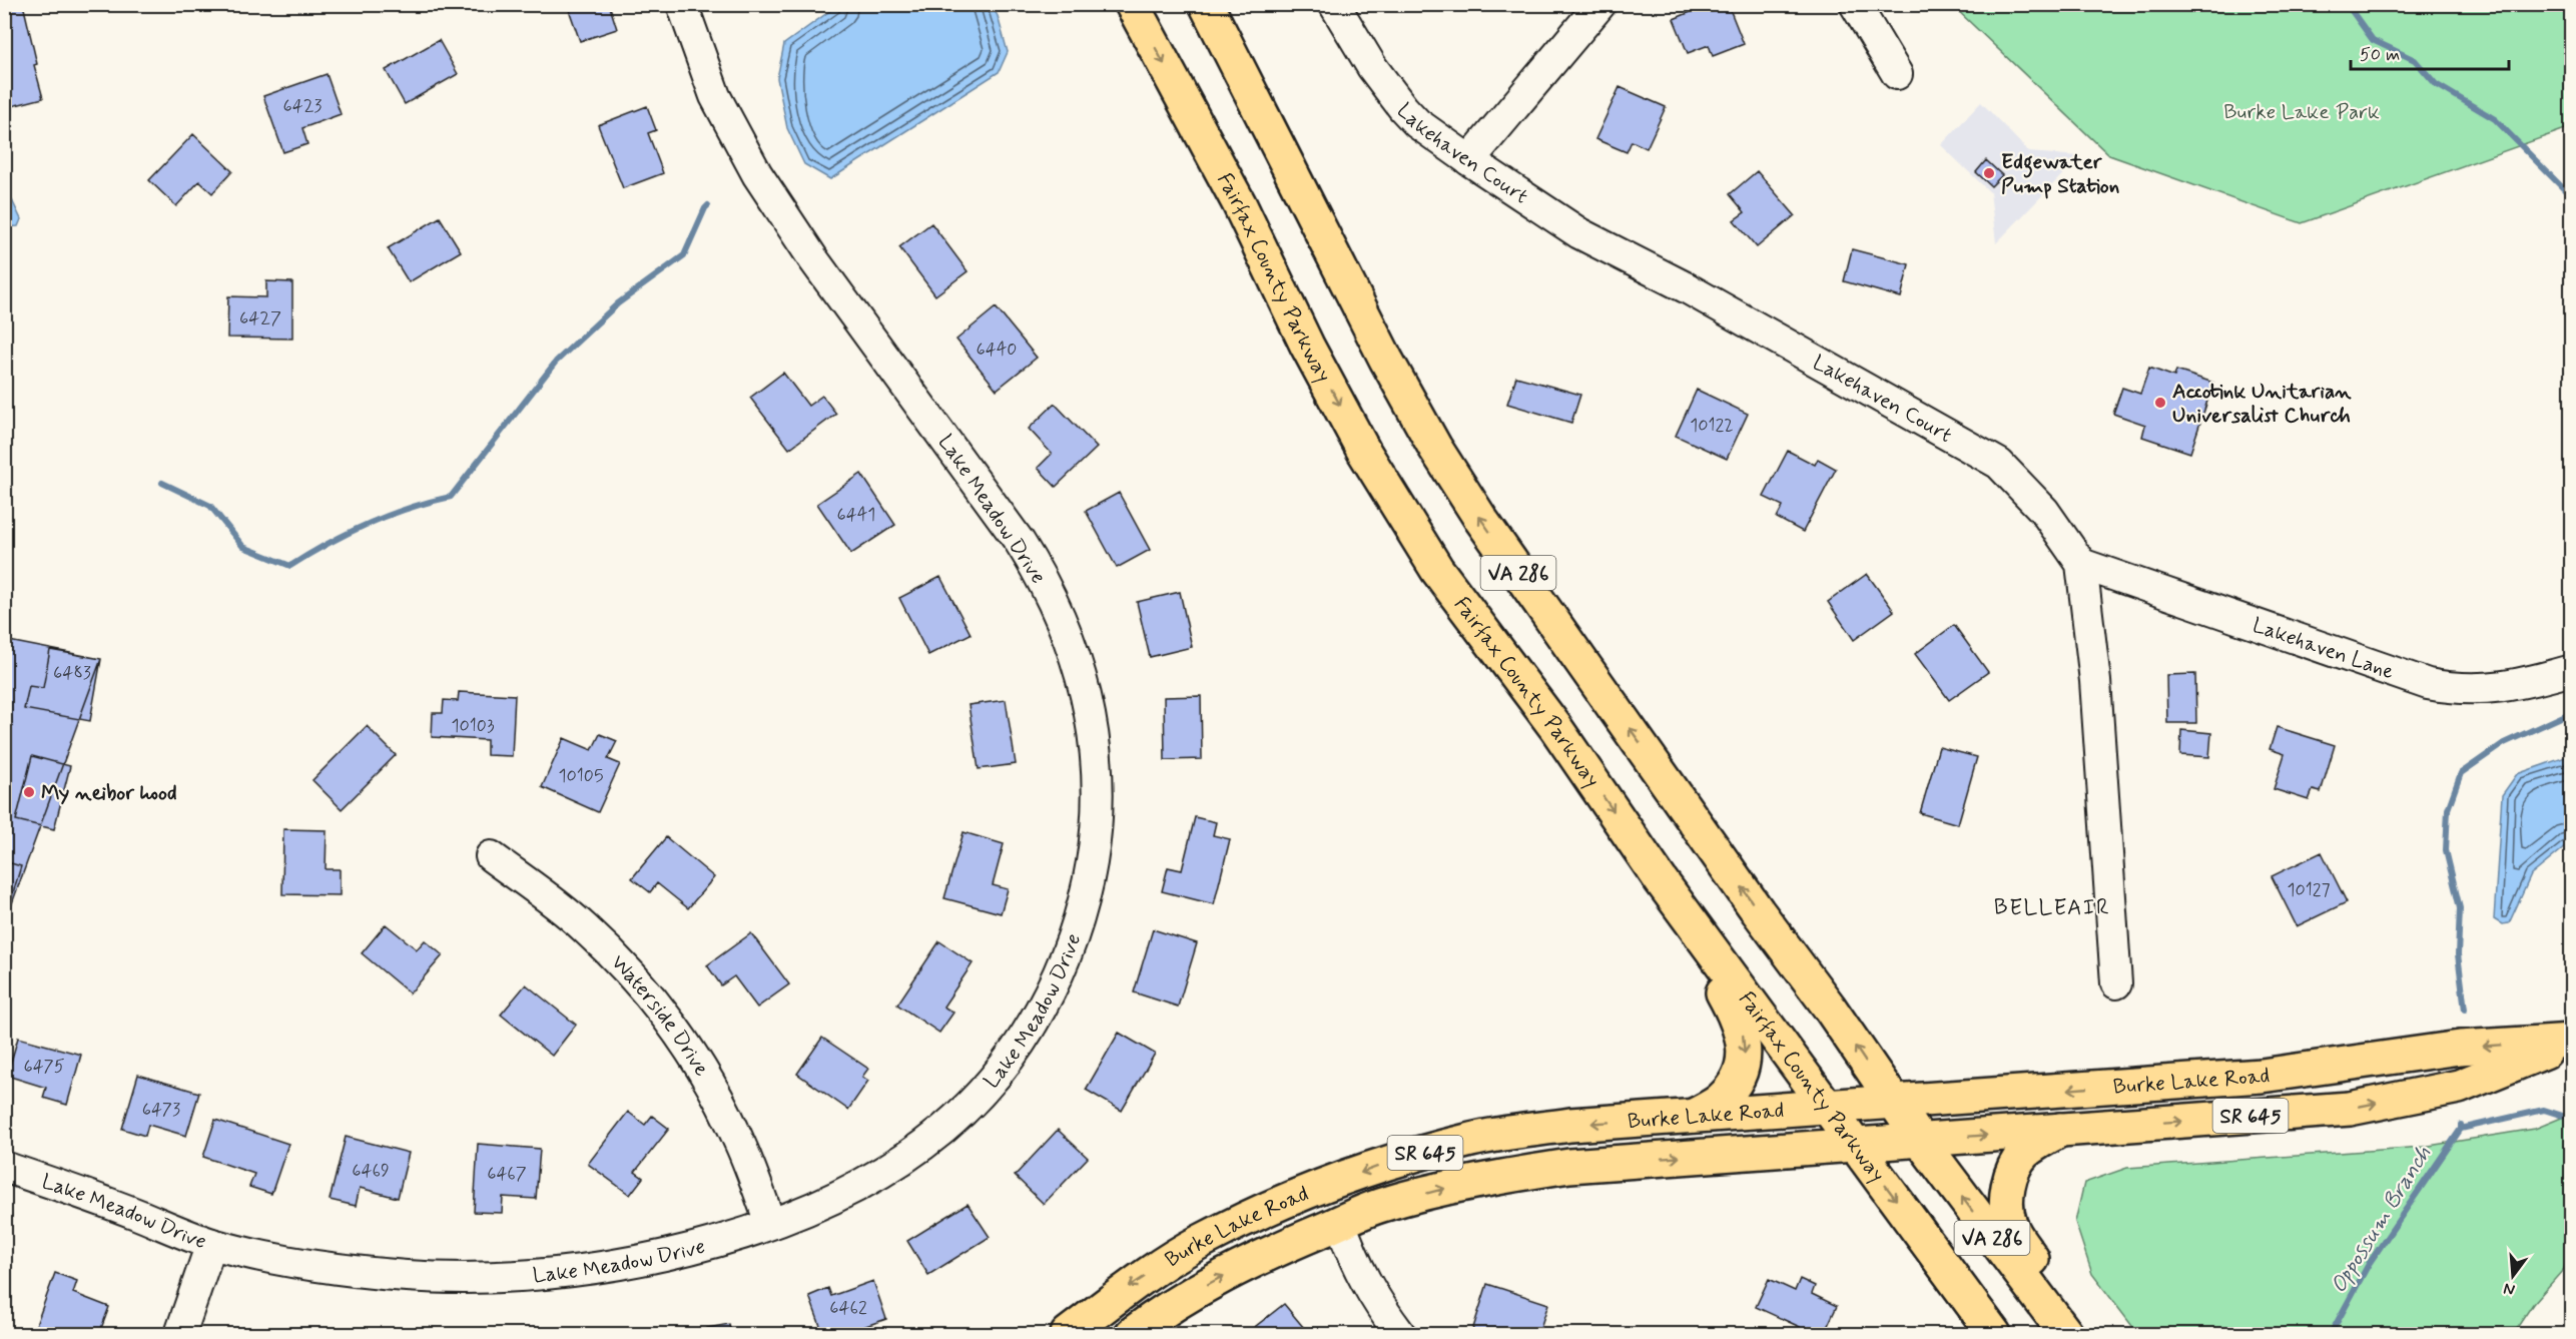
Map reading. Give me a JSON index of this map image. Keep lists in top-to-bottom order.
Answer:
{
  "streets": {
    "main road": [
      "Fairfax County Parkway",
      "VA 286",
      "Burke Lake Road",
      "SR 645"
    ],
    "street": [
      "Lakehaven Court",
      "Lake Meadow Drive",
      "Lakehaven Lane",
      "Waterside Drive"
    ]
  },
  "crossings": [
    ["Lakehaven Court", "Lakehaven Lane"],
    ["Fairfax County Parkway", "Burke Lake Road"],
    ["Lake Meadow Drive", "Waterside Drive"],
    ["VA 286", "Burke Lake Road"]
  ],
  "districts": ["BELLEAIR"],
  "water": ["Oppossum Branch"],
  "parks": ["Burke Lake Park"],
  "places": ["Edgewater Pump Station", "Accotink Unitarian Universalist Church", "My neibor hood"],
  "house_numbers": [
    "6423",
    "6427",
    "6440",
    "10122",
    "6441",
    "6483",
    "10103",
    "10105",
    "10127",
    "6475",
    "6473",
    "6469",
    "6467",
    "6462"
  ],
  "scale_bar": "50 m",
  "north": "bottom"
}
